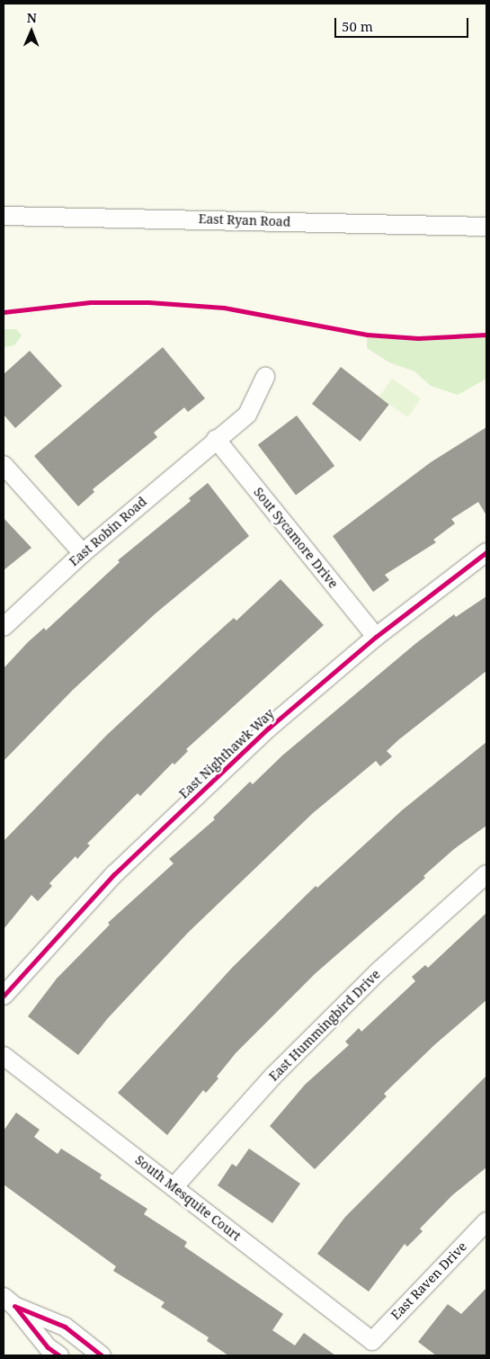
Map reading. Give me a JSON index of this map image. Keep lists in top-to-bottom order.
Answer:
{
  "streets": {
    "street": [
      "East Ryan Road",
      "East Robin Road",
      "Sout Sycamore Drive",
      "East Nighthawk Way",
      "East Hummingbird Drive",
      "South Mesquite Court",
      "East Raven Drive"
    ]
  },
  "crossings": [
    ["East Robin Road", "Sout Sycamore Drive"],
    ["Sout Sycamore Drive", "East Nighthawk Way"],
    ["East Hummingbird Drive", "South Mesquite Court"],
    ["South Mesquite Court", "East Raven Drive"]
  ],
  "scale_bar": "50 m",
  "north": "top"
}
